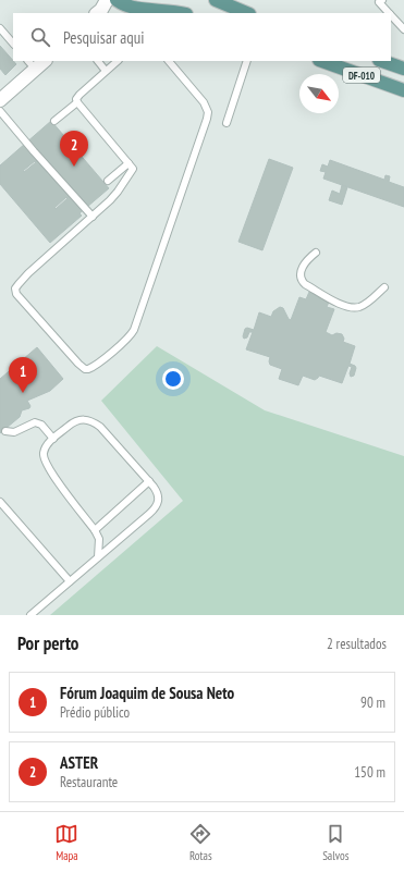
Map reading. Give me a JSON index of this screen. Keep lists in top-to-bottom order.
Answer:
{
  "streets": {
    "main road": ["DF-010"]
  },
  "north": "bottom right",
  "page": {
    "search": "Pesquisar aqui",
    "pins": ["2", "1"],
    "heading": ["Por perto", "2 resultados"],
    "list": [
      {
        "mark": "1",
        "name": "Fórum Joaquim de Sousa Neto",
        "note": "Prédio público",
        "value": "90 m"
      },
      {
        "mark": "2",
        "name": "ASTER",
        "note": "Restaurante",
        "value": "150 m"
      }
    ],
    "nav": ["Mapa", "Rotas", "Salvos"]
  }
}
